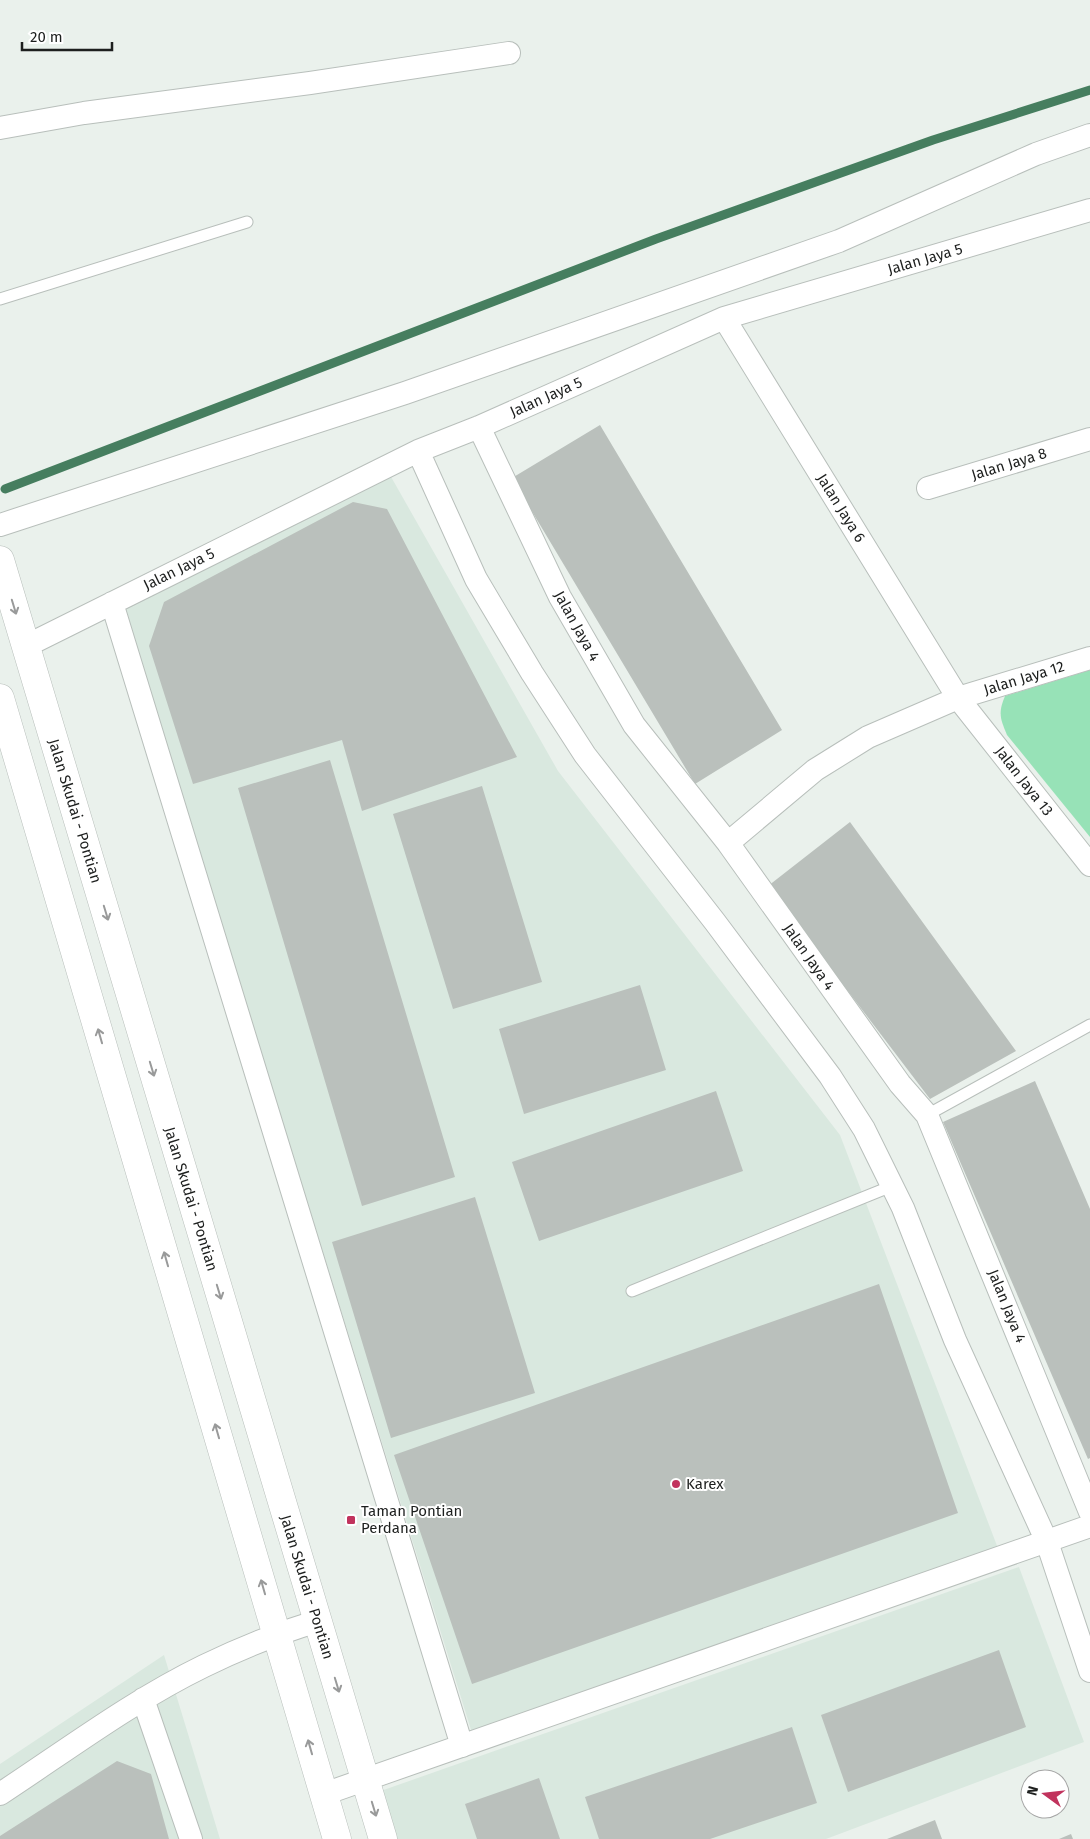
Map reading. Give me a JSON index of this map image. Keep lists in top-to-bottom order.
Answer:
{
  "streets": {
    "highway": ["Jalan Skudai - Pontian"],
    "street": [
      "Jalan Jaya 5",
      "Jalan Jaya 8",
      "Jalan Jaya 6",
      "Jalan Jaya 4",
      "Jalan Jaya 12",
      "Jalan Jaya 13"
    ]
  },
  "crossings": [
    ["Jalan Jaya 5", "Jalan Jaya 6"],
    ["Jalan Jaya 5", "Jalan Jaya 4"],
    ["Jalan Jaya 5", "Jalan Skudai - Pontian"],
    ["Jalan Jaya 6", "Jalan Jaya 12"],
    ["Jalan Jaya 6", "Jalan Jaya 13"],
    ["Jalan Jaya 4", "Jalan Jaya 12"],
    ["Jalan Jaya 12", "Jalan Jaya 13"]
  ],
  "places": {
    "other": ["Karex"],
    "transit": ["Taman Pontian Perdana"]
  },
  "scale_bar": "20 m",
  "north": "left"
}
